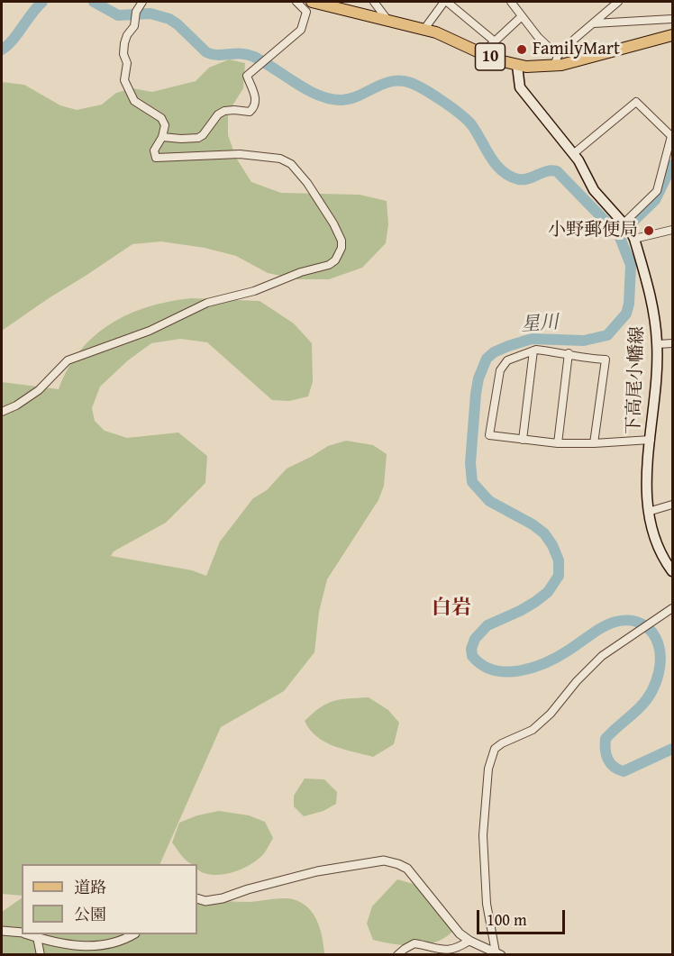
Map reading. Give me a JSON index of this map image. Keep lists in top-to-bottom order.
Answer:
{
  "streets": {
    "main road": ["10", "下高尾小幡線"]
  },
  "crossings": [
    ["10", "下高尾小幡線"]
  ],
  "districts": ["白岩"],
  "water": ["星川"],
  "places": ["FamilyMart", "小野郵便局"],
  "legend": ["道路", "公園"],
  "scale_bar": "100 m"
}
